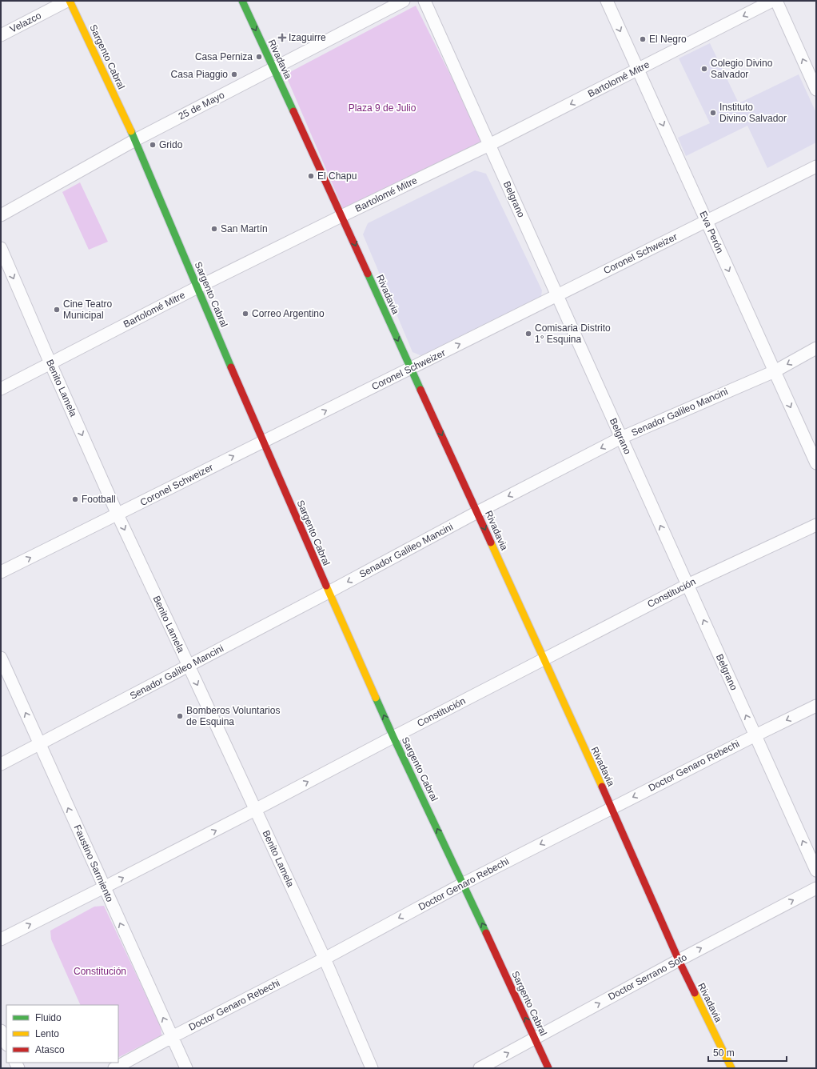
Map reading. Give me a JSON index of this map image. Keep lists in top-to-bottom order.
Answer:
{
  "streets": {
    "street": [
      "Velazco",
      "Sargento Cabral",
      "Rivadavia",
      "Bartolomé Mitre",
      "25 de Mayo",
      "Belgrano",
      "Eva Perón",
      "Coronel Schweizer",
      "Benito Lamela",
      "Senador Galileo Mancini",
      "Constitución",
      "Doctor Genaro Rebechi",
      "Faustino Sarmiento",
      "Doctor Serrano Soto"
    ]
  },
  "crossings": [
    ["Sargento Cabral", "Bartolomé Mitre"],
    ["Sargento Cabral", "25 de Mayo"],
    ["Sargento Cabral", "Coronel Schweizer"],
    ["Sargento Cabral", "Senador Galileo Mancini"],
    ["Sargento Cabral", "Constitución"],
    ["Sargento Cabral", "Doctor Genaro Rebechi"],
    ["Sargento Cabral", "Doctor Serrano Soto"],
    ["Rivadavia", "Bartolomé Mitre"],
    ["Rivadavia", "25 de Mayo"],
    ["Rivadavia", "Coronel Schweizer"],
    ["Rivadavia", "Senador Galileo Mancini"],
    ["Rivadavia", "Constitución"],
    ["Rivadavia", "Doctor Genaro Rebechi"],
    ["Rivadavia", "Doctor Serrano Soto"],
    ["Bartolomé Mitre", "Belgrano"],
    ["Bartolomé Mitre", "Eva Perón"],
    ["Bartolomé Mitre", "Benito Lamela"],
    ["Belgrano", "Coronel Schweizer"],
    ["Belgrano", "Senador Galileo Mancini"],
    ["Belgrano", "Constitución"],
    ["Belgrano", "Doctor Genaro Rebechi"],
    ["Eva Perón", "Coronel Schweizer"],
    ["Eva Perón", "Senador Galileo Mancini"],
    ["Coronel Schweizer", "Benito Lamela"],
    ["Benito Lamela", "Senador Galileo Mancini"],
    ["Benito Lamela", "Constitución"],
    ["Benito Lamela", "Doctor Genaro Rebechi"],
    ["Senador Galileo Mancini", "Faustino Sarmiento"],
    ["Constitución", "Faustino Sarmiento"],
    ["Doctor Genaro Rebechi", "Faustino Sarmiento"]
  ],
  "one_way": [
    "Sargento Cabral",
    "Rivadavia",
    "Bartolomé Mitre",
    "Belgrano",
    "Eva Perón",
    "Coronel Schweizer",
    "Benito Lamela",
    "Senador Galileo Mancini",
    "Constitución",
    "Doctor Genaro Rebechi",
    "Faustino Sarmiento",
    "Doctor Serrano Soto"
  ],
  "parks": ["Plaza 9 de Julio", "Constitución"],
  "places": {
    "health": ["Izaguirre"],
    "other": [
      "El Negro",
      "Casa Perniza",
      "Colegio Divino Salvador",
      "Casa Piaggio",
      "Instituto Divino Salvador",
      "Grido",
      "El Chapu",
      "San Martín",
      "Cine Teatro Municipal",
      "Correo Argentino",
      "Comisaria Distrito 1° Esquina",
      "Football",
      "Bomberos Voluntarios de Esquina"
    ]
  },
  "legend": ["Fluido", "Lento", "Atasco"],
  "scale_bar": "50 m"
}
